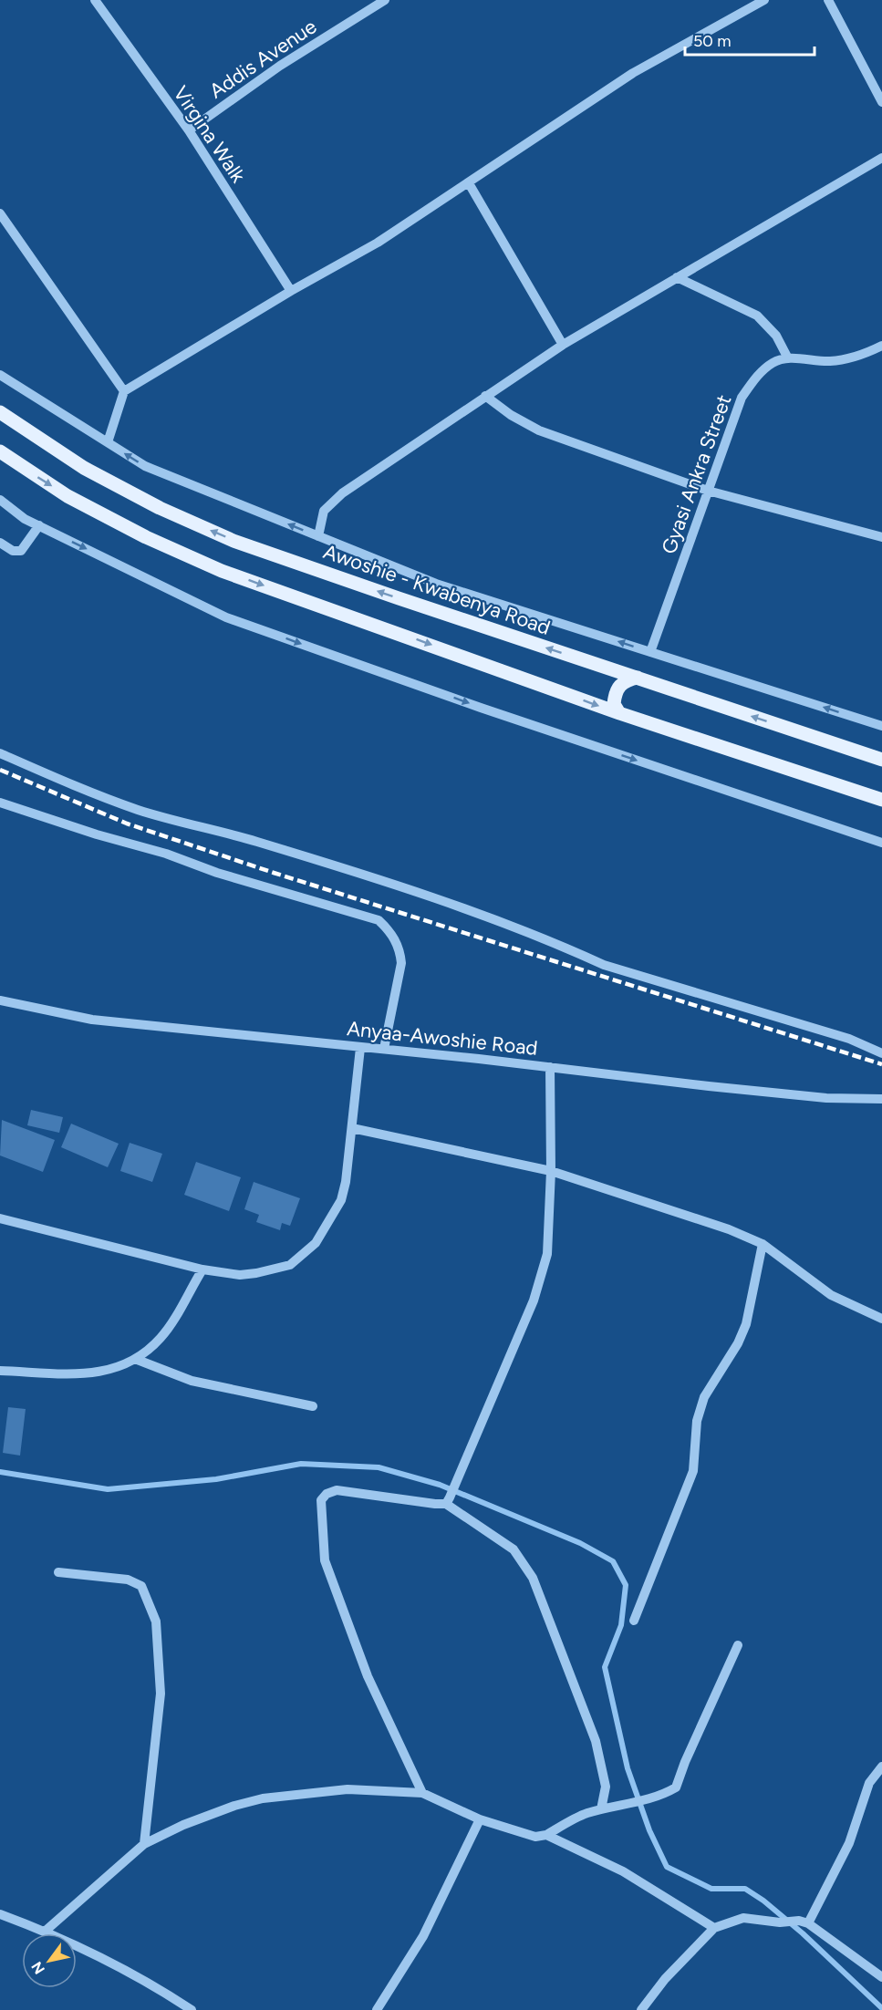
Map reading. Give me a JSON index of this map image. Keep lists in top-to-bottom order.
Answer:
{
  "streets": {
    "main road": ["Awoshie - Kwabenya Road"],
    "street": [
      "Addis Avenue",
      "Virgina Walk",
      "Gyasi Ankra Street",
      "Anyaa-Awoshie Road"
    ]
  },
  "crossings": [
    ["Addis Avenue", "Virgina Walk"]
  ],
  "scale_bar": "50 m",
  "north": "bottom left"
}
